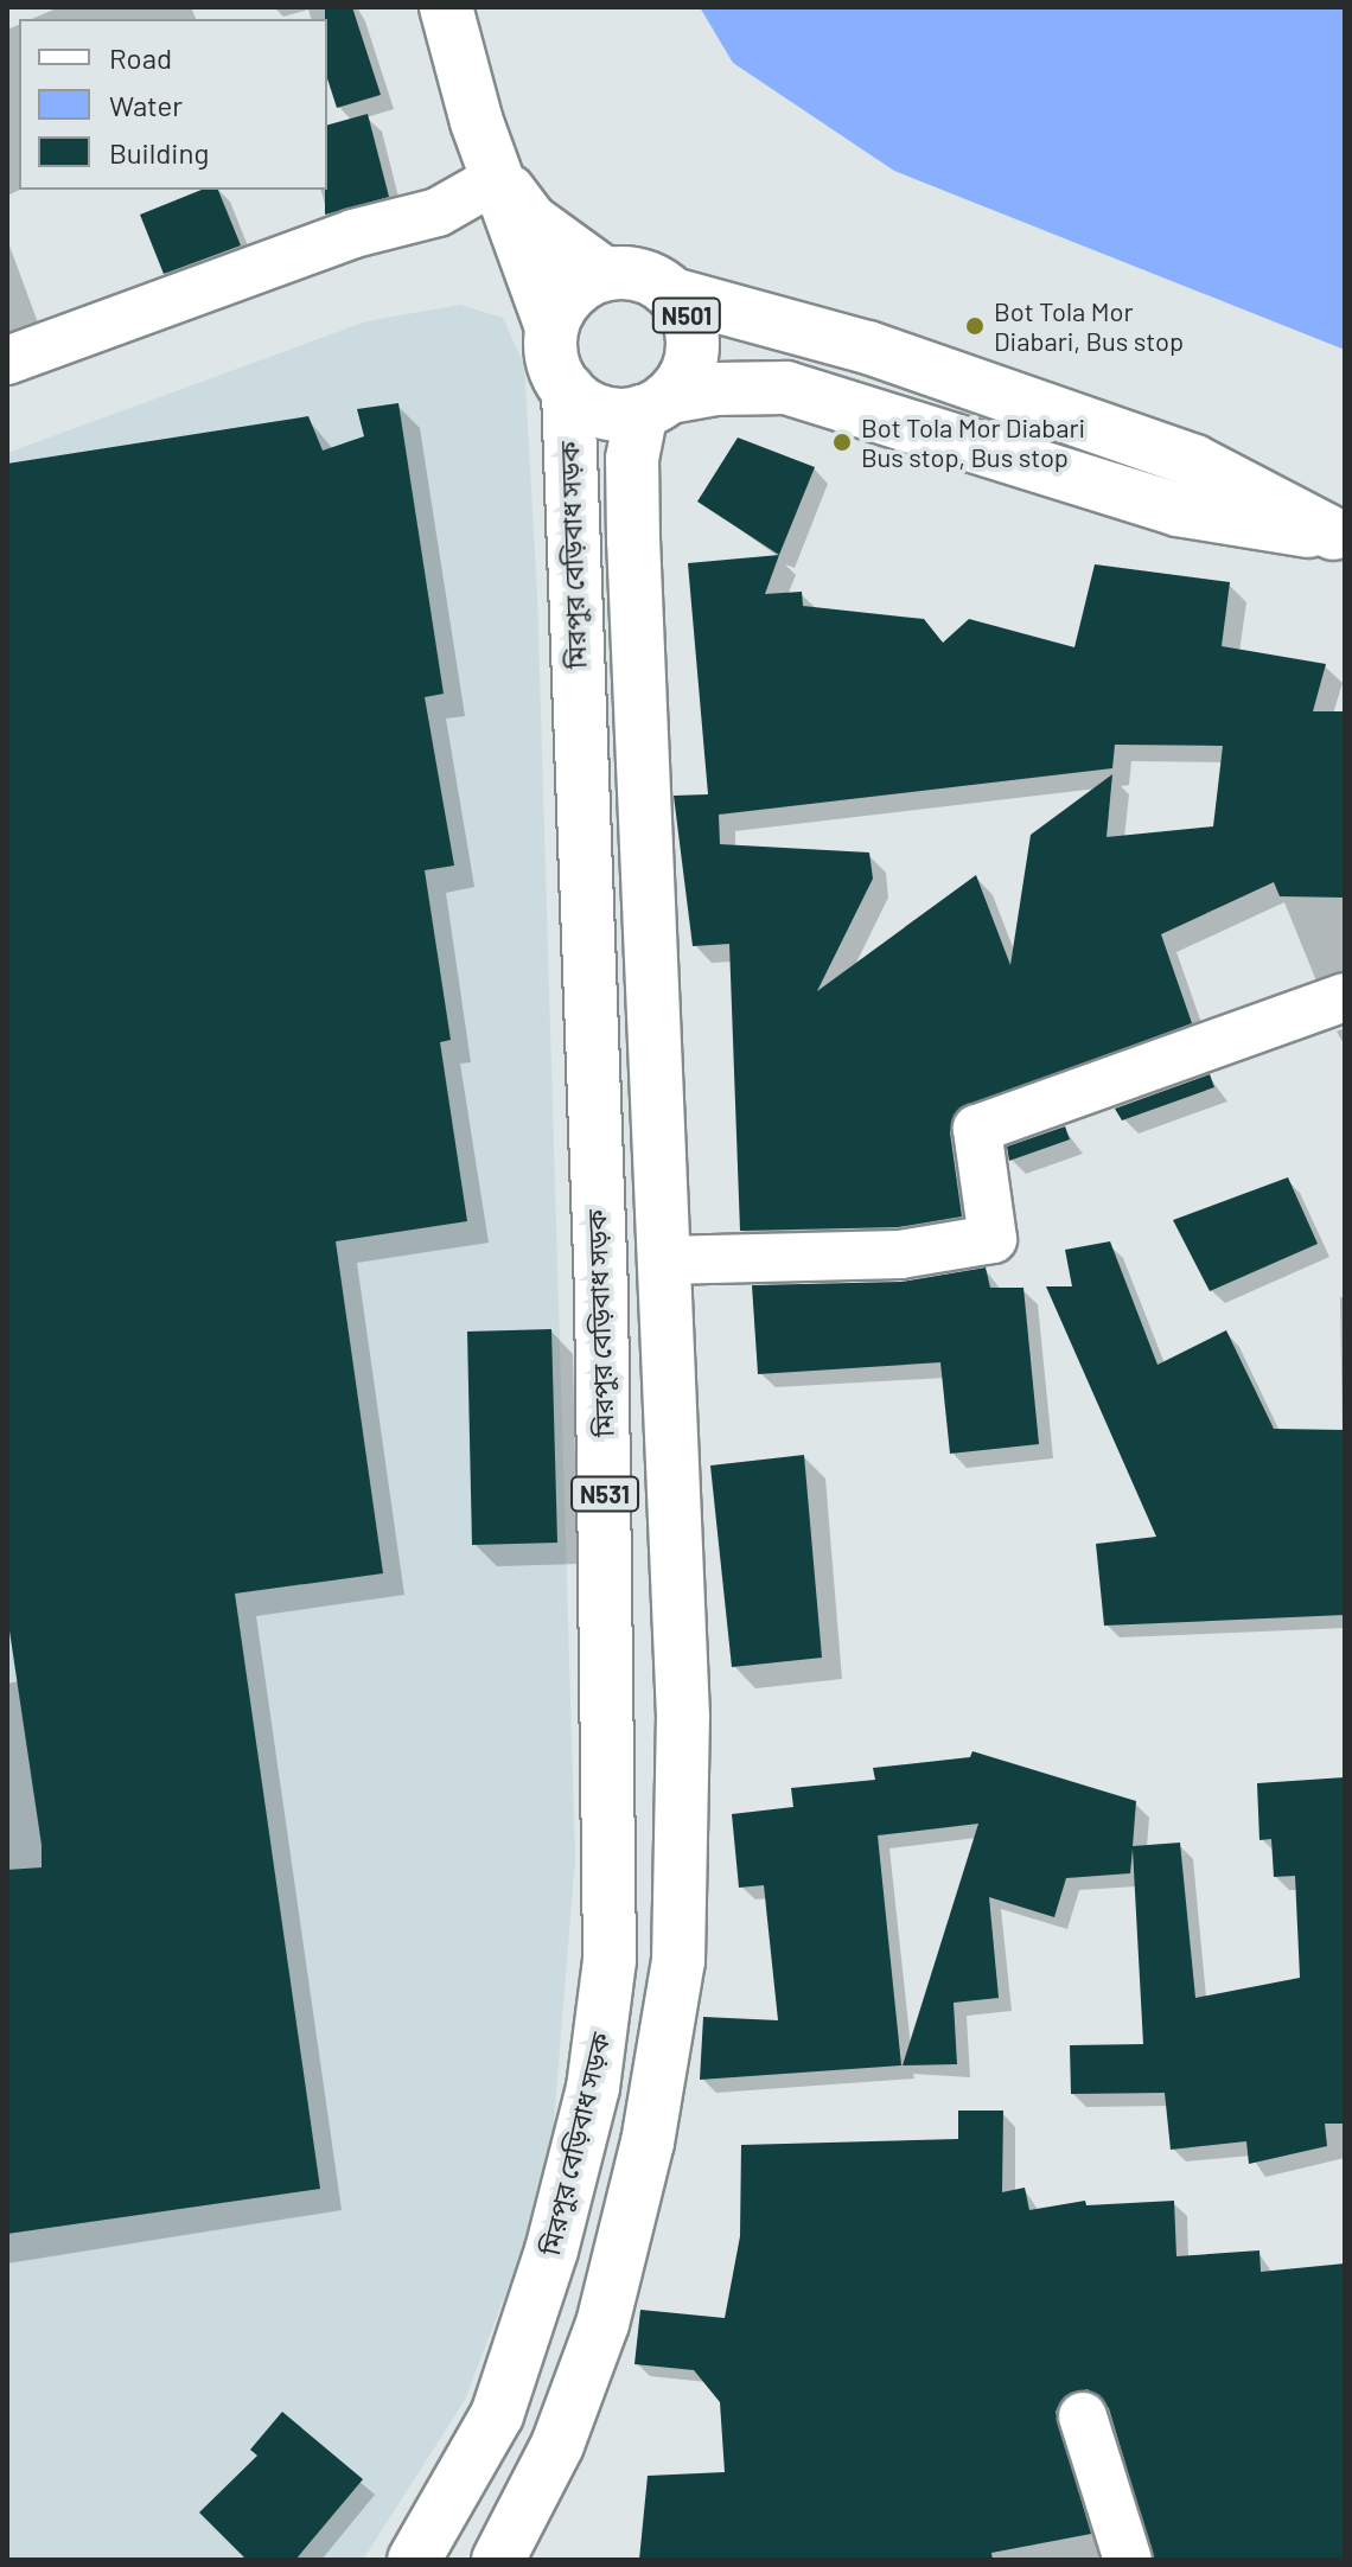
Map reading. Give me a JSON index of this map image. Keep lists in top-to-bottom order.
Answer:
{
  "streets": {
    "highway": ["N501", "মিরপুর বেড়িবাধ সড়ক", "N531"]
  },
  "crossings": [
    ["N501", "মিরপুর বেড়িবাধ সড়ক"],
    ["N501", "N531"],
    ["মিরপুর বেড়িবাধ সড়ক", "N531"]
  ],
  "places": ["Bot Tola Mor Diabari, Bus stop", "Bot Tola Mor Diabari Bus stop, Bus stop"],
  "legend": ["Road", "Water", "Building"]
}
